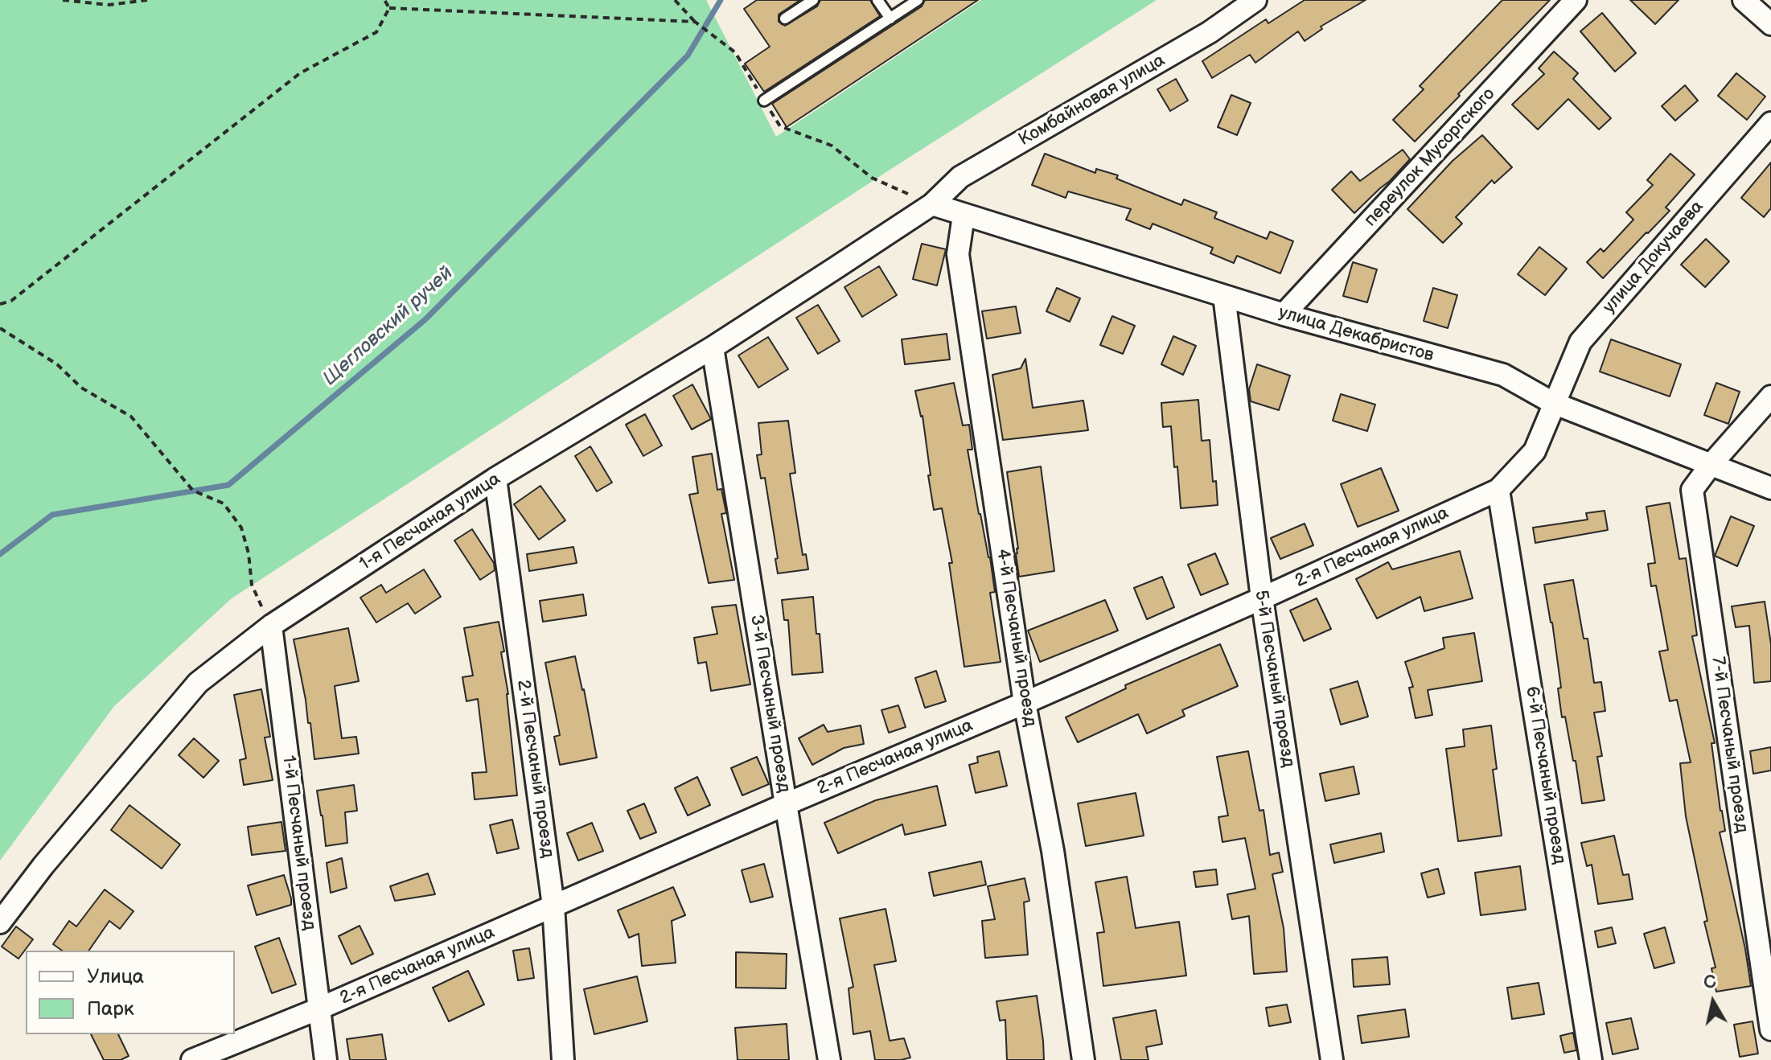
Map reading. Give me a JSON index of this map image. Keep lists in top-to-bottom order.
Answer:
{
  "streets": {
    "street": [
      "Комбайновая улица",
      "переулок Мусоргского",
      "улица Докучаева",
      "улица Декабристов",
      "1-я Песчаная улица",
      "2-я Песчаная улица",
      "4-й Песчаный проезд",
      "5-й Песчаный проезд",
      "3-й Песчаный проезд",
      "7-й Песчаный проезд",
      "2-й Песчаный проезд",
      "6-й Песчаный проезд",
      "1-й Песчаный проезд"
    ]
  },
  "crossings": [
    ["Комбайновая улица", "улица Декабристов"],
    ["Комбайновая улица", "1-я Песчаная улица"],
    ["переулок Мусоргского", "улица Декабристов"],
    ["улица Докучаева", "улица Декабристов"],
    ["улица Докучаева", "2-я Песчаная улица"],
    ["улица Декабристов", "1-я Песчаная улица"],
    ["улица Декабристов", "2-я Песчаная улица"],
    ["улица Декабристов", "4-й Песчаный проезд"],
    ["улица Декабристов", "5-й Песчаный проезд"],
    ["улица Декабристов", "7-й Песчаный проезд"],
    ["1-я Песчаная улица", "3-й Песчаный проезд"],
    ["1-я Песчаная улица", "2-й Песчаный проезд"],
    ["1-я Песчаная улица", "1-й Песчаный проезд"],
    ["2-я Песчаная улица", "4-й Песчаный проезд"],
    ["2-я Песчаная улица", "5-й Песчаный проезд"],
    ["2-я Песчаная улица", "3-й Песчаный проезд"],
    ["2-я Песчаная улица", "2-й Песчаный проезд"],
    ["2-я Песчаная улица", "6-й Песчаный проезд"],
    ["2-я Песчаная улица", "1-й Песчаный проезд"]
  ],
  "water": ["Щегловский ручей"],
  "legend": ["Улица", "Парк"],
  "north": "top"
}
